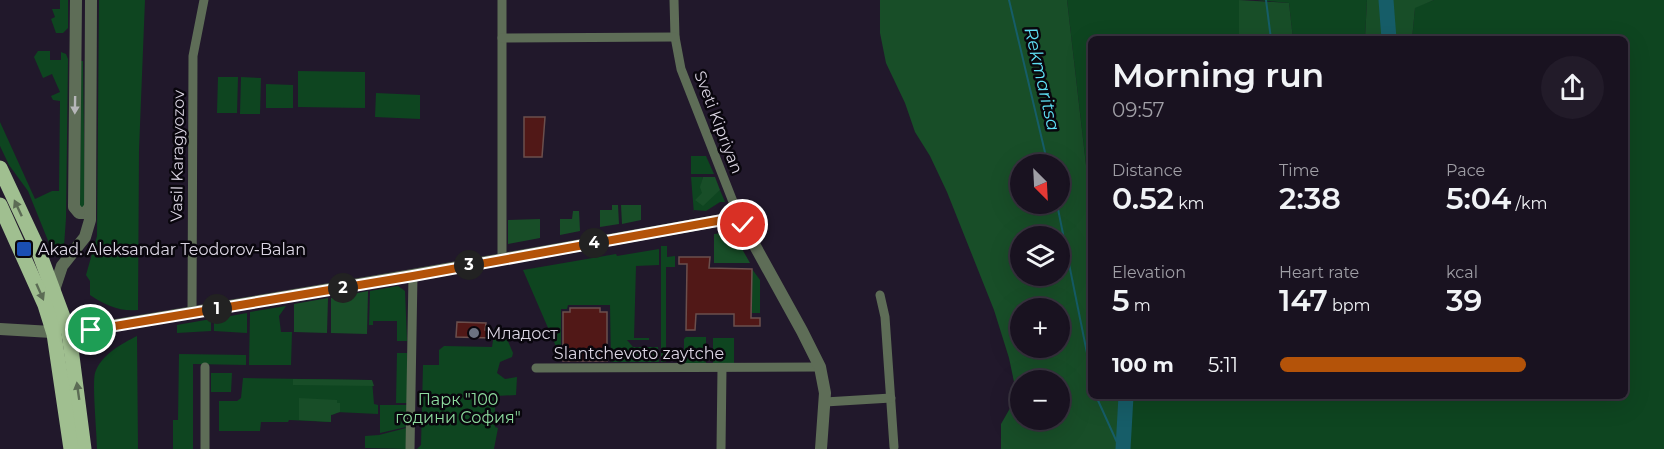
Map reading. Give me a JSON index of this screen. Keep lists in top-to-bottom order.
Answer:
{
  "streets": {
    "street": ["Sveti Kipriyan", "Vasil Karagyozov", "Slantchevoto zaytche"]
  },
  "crossings": [
    ["Sveti Kipriyan", "Slantchevoto zaytche"]
  ],
  "water": ["Rekmaritsa"],
  "parks": ["Парк \"100 години София\""],
  "places": {
    "transit": ["Akad. Aleksandar Teodorov-Balan"],
    "other": ["Младост"]
  },
  "north": "bottom right",
  "page": {
    "heading": ["Morning run", "09:57"],
    "stats": [
      ["Distance", "0.52 km"],
      ["Time", "2:38"],
      ["Pace", "5:04 /km"],
      ["Elevation", "5 m"],
      ["Heart rate", "147 bpm"],
      ["kcal", "39"]
    ],
    "map_buttons": ["+", "−"],
    "pins": [
      "4",
      "3",
      "2",
      "1"
    ],
    "list": [
      {
        "name": "100 m",
        "note": "5:11"
      }
    ]
  }
}
